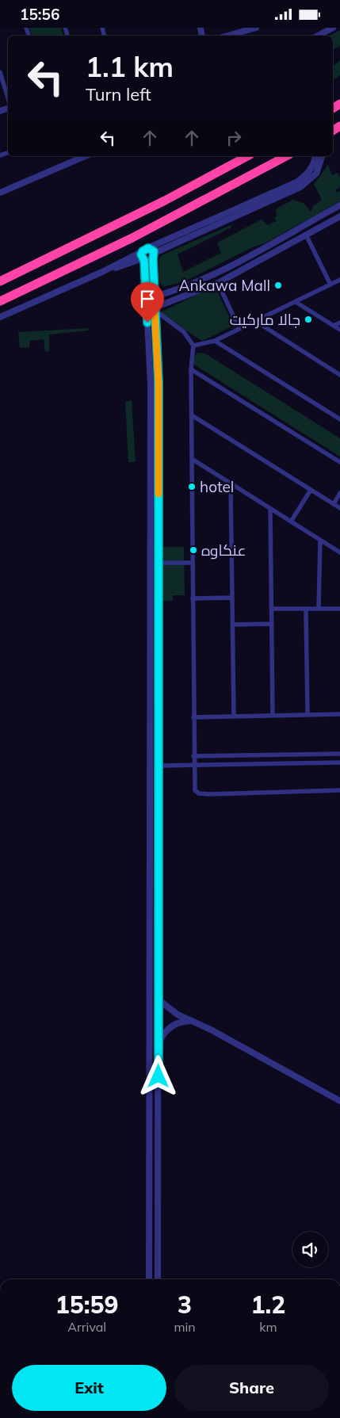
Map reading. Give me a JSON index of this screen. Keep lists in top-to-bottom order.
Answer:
{
  "places": [
    "Ankawa Mall",
    "جالا ماركيت",
    "hotel",
    "عنكاوه"
  ],
  "page": {
    "status": "15:56",
    "turn": ["1.1 km", "Turn left"],
    "eta": [
      "15:59",
      "Arrival",
      "3",
      "min",
      "1.2",
      "km"
    ],
    "buttons": ["Exit", "Share"]
  }
}
